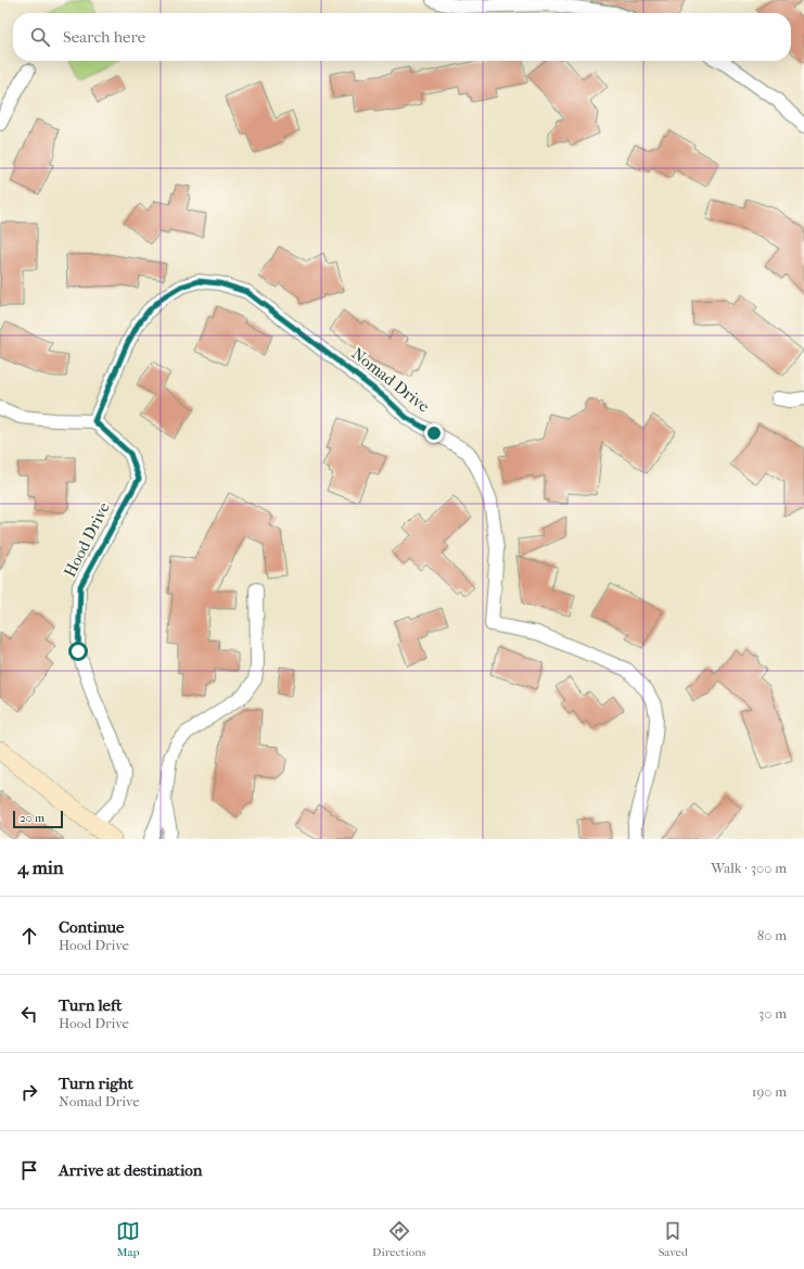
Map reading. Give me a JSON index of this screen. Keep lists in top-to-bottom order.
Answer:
{
  "streets": {
    "street": ["Nomad Drive", "Hood Drive"]
  },
  "crossings": [
    ["Nomad Drive", "Hood Drive"]
  ],
  "scale_bar": "20 m",
  "page": {
    "search": "Search here",
    "scale": "20 m",
    "heading": ["4 min", "Walk · 300 m"],
    "list": [
      ["Continue", "Hood Drive", "80 m"],
      ["Turn left", "Hood Drive", "30 m"],
      ["Turn right", "Nomad Drive", "190 m"],
      "Arrive at destination"
    ],
    "nav": ["Map", "Directions", "Saved"]
  }
}
